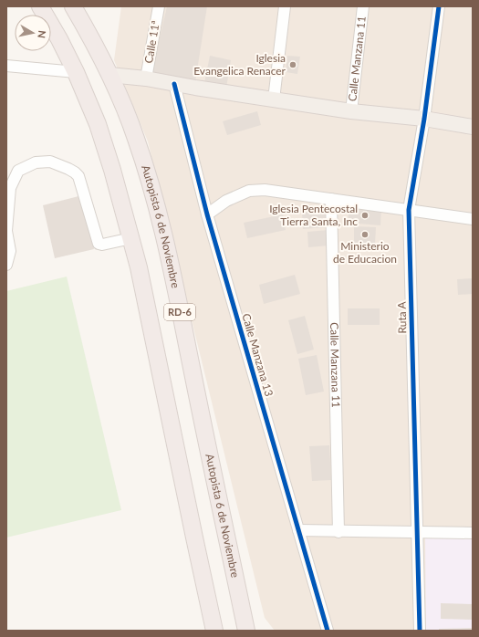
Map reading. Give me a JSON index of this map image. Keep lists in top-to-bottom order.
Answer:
{
  "streets": {
    "highway": ["Autopista 6 de Noviembre", "RD-6"],
    "street": [
      "Calle 11ª",
      "Calle Manzana 11",
      "Ruta A",
      "Calle Manzana 13"
    ]
  },
  "places": ["Iglesia Evangelica Renacer", "Iglesia Pentecostal Tierra Santa, Inc", "Ministerio de Educacion"],
  "north": "right"
}
